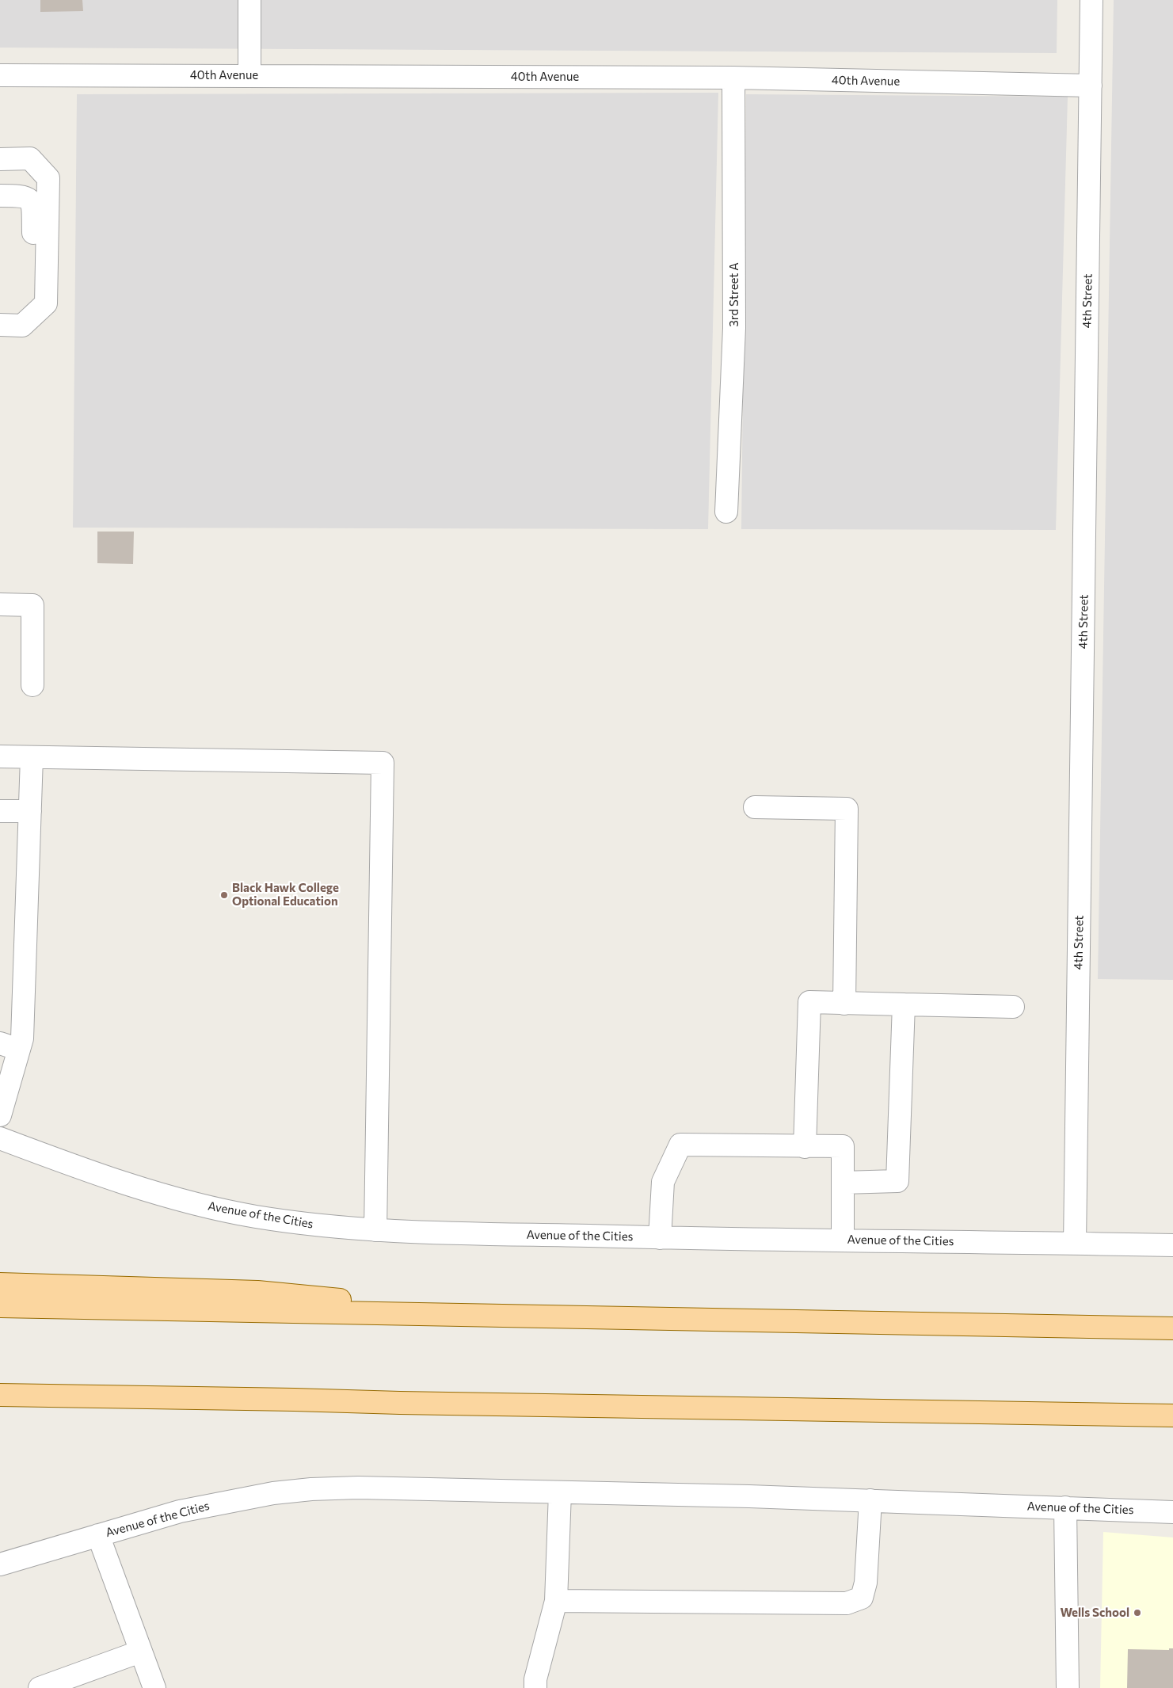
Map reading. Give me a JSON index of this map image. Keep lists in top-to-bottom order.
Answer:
{
  "streets": {
    "street": [
      "40th Avenue",
      "3rd Street A",
      "4th Street",
      "Avenue of the Cities"
    ]
  },
  "crossings": [
    ["40th Avenue", "3rd Street A"],
    ["40th Avenue", "4th Street"],
    ["4th Street", "Avenue of the Cities"]
  ],
  "places": ["Black Hawk College Optional Education", "Wells School"]
}
